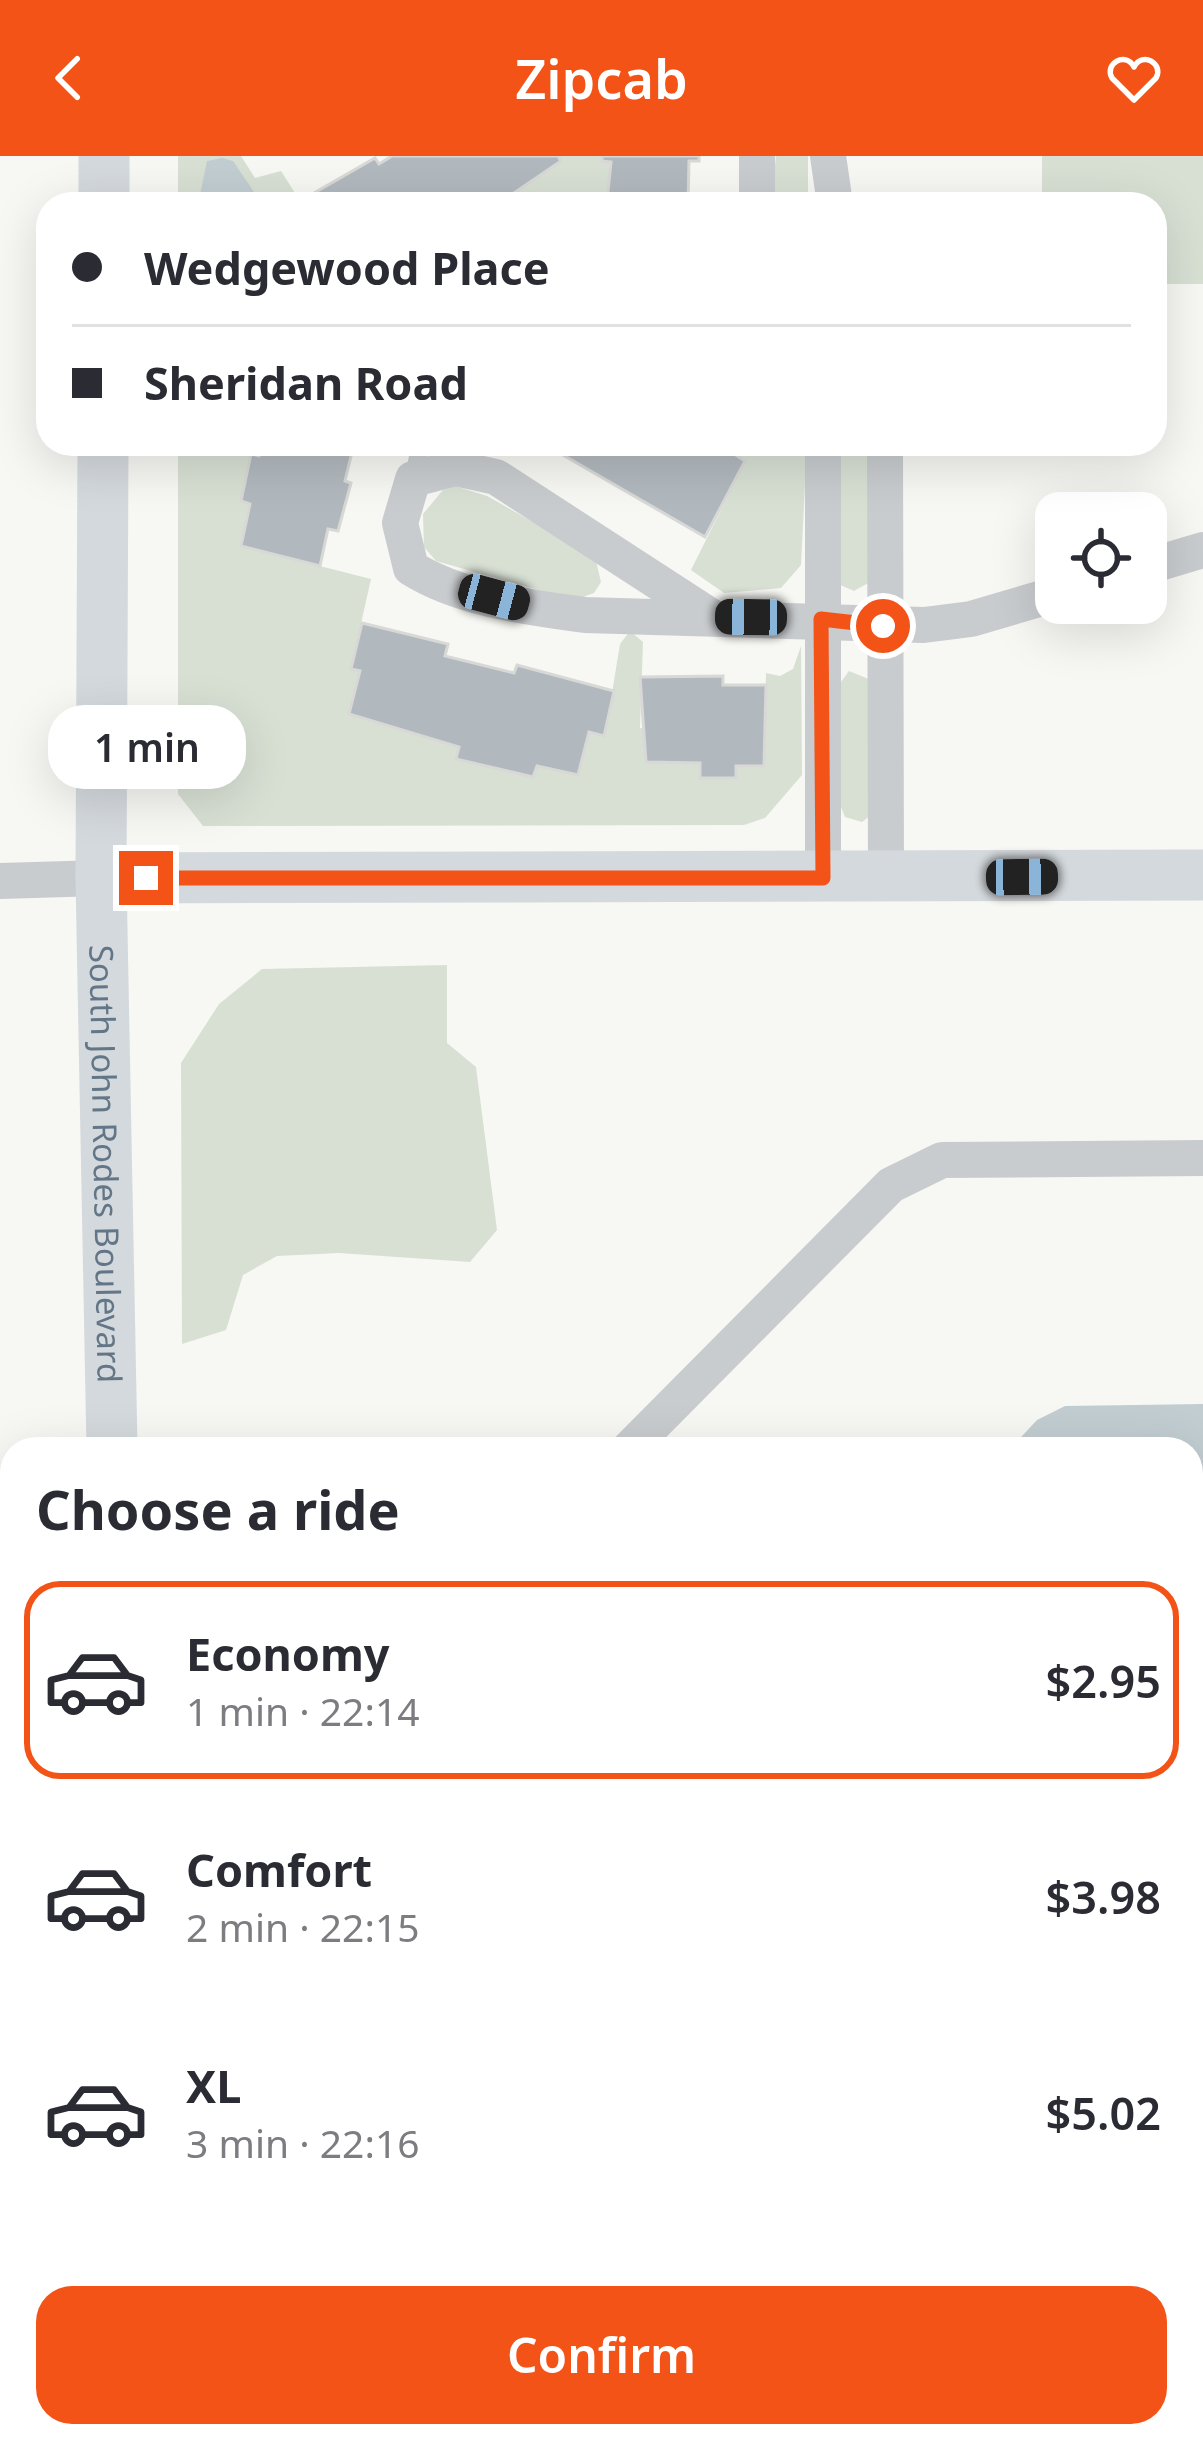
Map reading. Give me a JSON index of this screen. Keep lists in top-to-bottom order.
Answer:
{
  "streets": {
    "street": ["South John Rodes Boulevard"]
  },
  "page": {
    "header": "Zipcab",
    "banner": ["Wedgewood Place", "Sheridan Road"],
    "bubble": "1 min",
    "heading": "Choose a ride",
    "list": [
      {
        "name": "Economy",
        "note": "1 min · 22:14",
        "value": "$2.95"
      },
      {
        "name": "Comfort",
        "note": "2 min · 22:15",
        "value": "$3.98"
      },
      {
        "name": "XL",
        "note": "3 min · 22:16",
        "value": "$5.02"
      }
    ],
    "buttons": "Confirm"
  }
}
